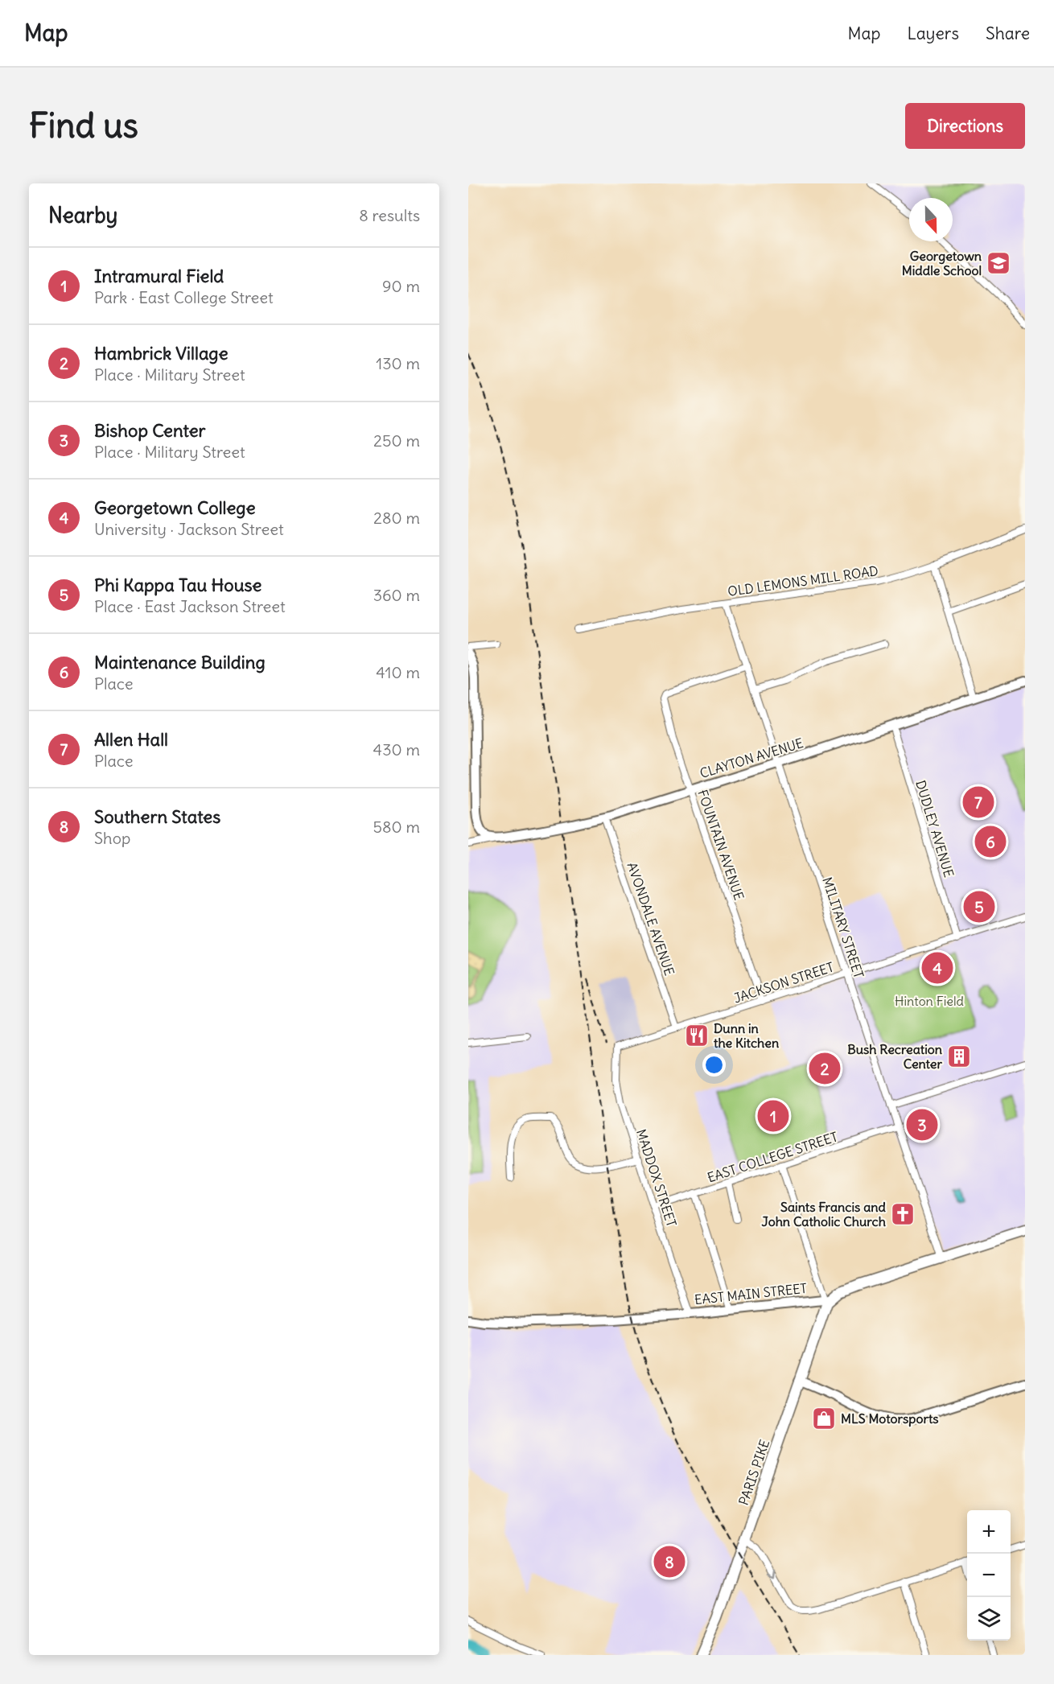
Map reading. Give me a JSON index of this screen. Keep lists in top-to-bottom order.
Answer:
{
  "streets": {
    "main road": ["EAST MAIN STREET", "PARIS PIKE"],
    "street": [
      "OLD LEMONS MILL ROAD",
      "CLAYTON AVENUE",
      "DUDLEY AVENUE",
      "FOUNTAIN AVENUE",
      "AVONDALE AVENUE",
      "MILITARY STREET",
      "JACKSON STREET",
      "EAST COLLEGE STREET",
      "MADDOX STREET"
    ]
  },
  "crossings": [
    ["OLD LEMONS MILL ROAD", "MILITARY STREET"],
    ["CLAYTON AVENUE", "DUDLEY AVENUE"],
    ["CLAYTON AVENUE", "FOUNTAIN AVENUE"],
    ["CLAYTON AVENUE", "AVONDALE AVENUE"],
    ["CLAYTON AVENUE", "MILITARY STREET"],
    ["DUDLEY AVENUE", "JACKSON STREET"],
    ["FOUNTAIN AVENUE", "MILITARY STREET"],
    ["FOUNTAIN AVENUE", "JACKSON STREET"],
    ["AVONDALE AVENUE", "JACKSON STREET"],
    ["MILITARY STREET", "JACKSON STREET"],
    ["MILITARY STREET", "EAST COLLEGE STREET"],
    ["MILITARY STREET", "EAST MAIN STREET"],
    ["JACKSON STREET", "MADDOX STREET"],
    ["EAST COLLEGE STREET", "MADDOX STREET"],
    ["MADDOX STREET", "EAST MAIN STREET"],
    ["EAST MAIN STREET", "PARIS PIKE"]
  ],
  "parks": ["Hinton Field"],
  "places": {
    "school or university": ["Georgetown Middle School"],
    "restaurant": ["Dunn in the Kitchen"],
    "building": ["Bush Recreation Center"],
    "church": ["Saints Francis and John Catholic Church"],
    "shop": ["MLS Motorsports"]
  },
  "north": "bottom",
  "page": {
    "header": "Map",
    "nav": ["Map", "Layers", "Share"],
    "buttons": "Directions",
    "title": "Find us",
    "heading": ["Nearby", "8 results"],
    "list": [
      {
        "mark": "1",
        "name": "Intramural Field",
        "note": "Park · East College Street",
        "value": "90 m"
      },
      {
        "mark": "2",
        "name": "Hambrick Village",
        "note": "Place · Military Street",
        "value": "130 m"
      },
      {
        "mark": "3",
        "name": "Bishop Center",
        "note": "Place · Military Street",
        "value": "250 m"
      },
      {
        "mark": "4",
        "name": "Georgetown College",
        "note": "University · Jackson Street",
        "value": "280 m"
      },
      {
        "mark": "5",
        "name": "Phi Kappa Tau House",
        "note": "Place · East Jackson Street",
        "value": "360 m"
      },
      {
        "mark": "6",
        "name": "Maintenance Building",
        "note": "Place",
        "value": "410 m"
      },
      {
        "mark": "7",
        "name": "Allen Hall",
        "note": "Place",
        "value": "430 m"
      },
      {
        "mark": "8",
        "name": "Southern States",
        "note": "Shop",
        "value": "580 m"
      }
    ],
    "pins": [
      "7",
      "6",
      "5",
      "4",
      "2",
      "1",
      "3",
      "8"
    ],
    "map_buttons": ["+", "−"]
  }
}
